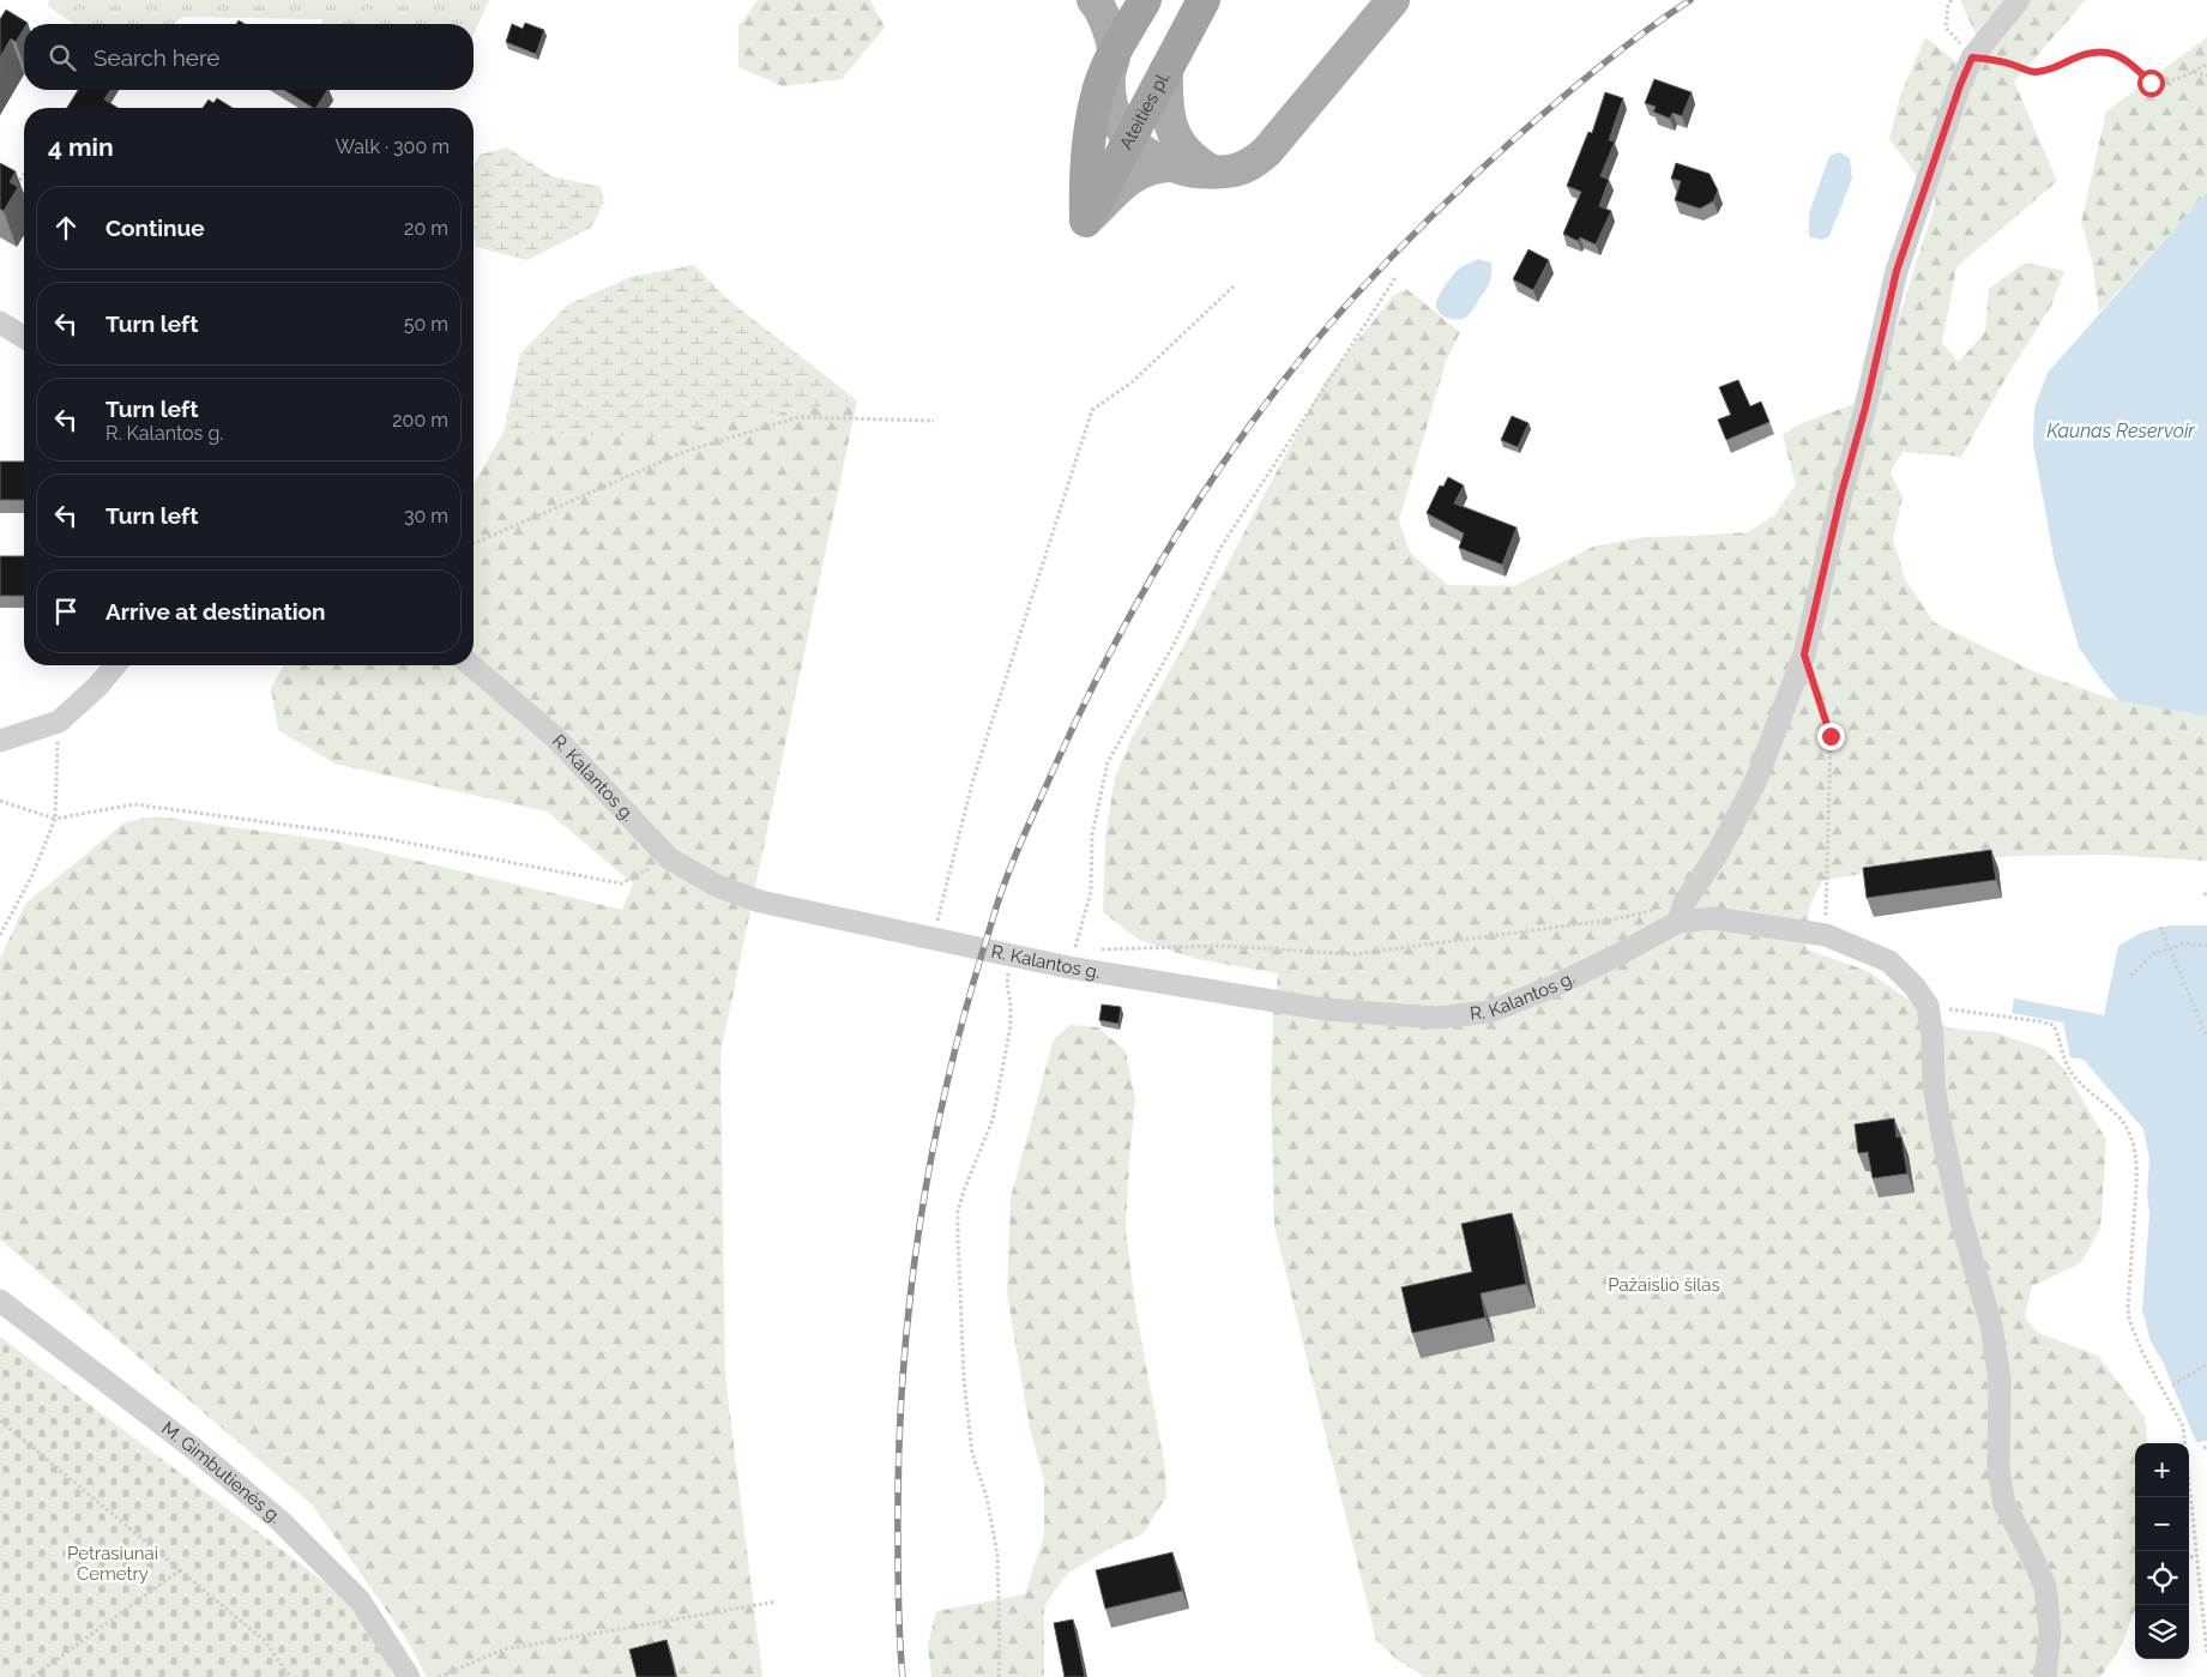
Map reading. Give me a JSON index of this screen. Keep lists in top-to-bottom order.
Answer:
{
  "streets": {
    "highway": ["Ateities pl."],
    "street": ["R. Kalantos g.", "M. Gimbutienės g."]
  },
  "water": ["Kaunas Reservoir"],
  "parks": ["Pažaislio šilas", "Petrasiunai Cemetry"],
  "page": {
    "search": "Search here",
    "heading": ["4 min", "Walk · 300 m"],
    "list": [
      ["Continue", "20 m"],
      ["Turn left", "50 m"],
      ["Turn left", "R. Kalantos g.", "200 m"],
      ["Turn left", "30 m"],
      "Arrive at destination"
    ],
    "map_buttons": ["+", "−"]
  }
}
